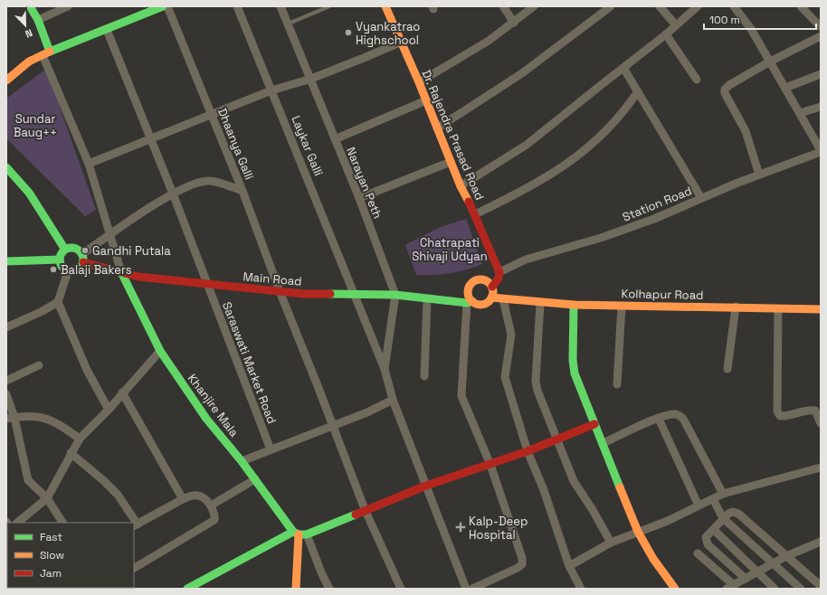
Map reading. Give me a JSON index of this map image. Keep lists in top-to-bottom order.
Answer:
{
  "streets": {
    "main road": [
      "Dr. Rajendra Prasad Road",
      "Main Road",
      "Kolhapur Road",
      "Khanjire Mala"
    ],
    "street": [
      "Dhaanya Galli",
      "Laykar Galli",
      "Narayan Peth",
      "Station Road",
      "Saraswati Market Road"
    ]
  },
  "crossings": [
    ["Dr. Rajendra Prasad Road", "Station Road"],
    ["Dhaanya Galli", "Main Road"],
    ["Laykar Galli", "Main Road"],
    ["Narayan Peth", "Main Road"],
    ["Main Road", "Kolhapur Road"],
    ["Main Road", "Saraswati Market Road"],
    ["Main Road", "Khanjire Mala"]
  ],
  "parks": ["Sundar Baug++", "Chatrapati Shivaji Udyan"],
  "places": {
    "other": ["Vyankatrao Highschool", "Gandhi Putala", "Balaji Bakers"],
    "health": ["Kalp-Deep Hospital"]
  },
  "legend": ["Fast", "Slow", "Jam"],
  "scale_bar": "100 m",
  "north": "bottom right"
}
